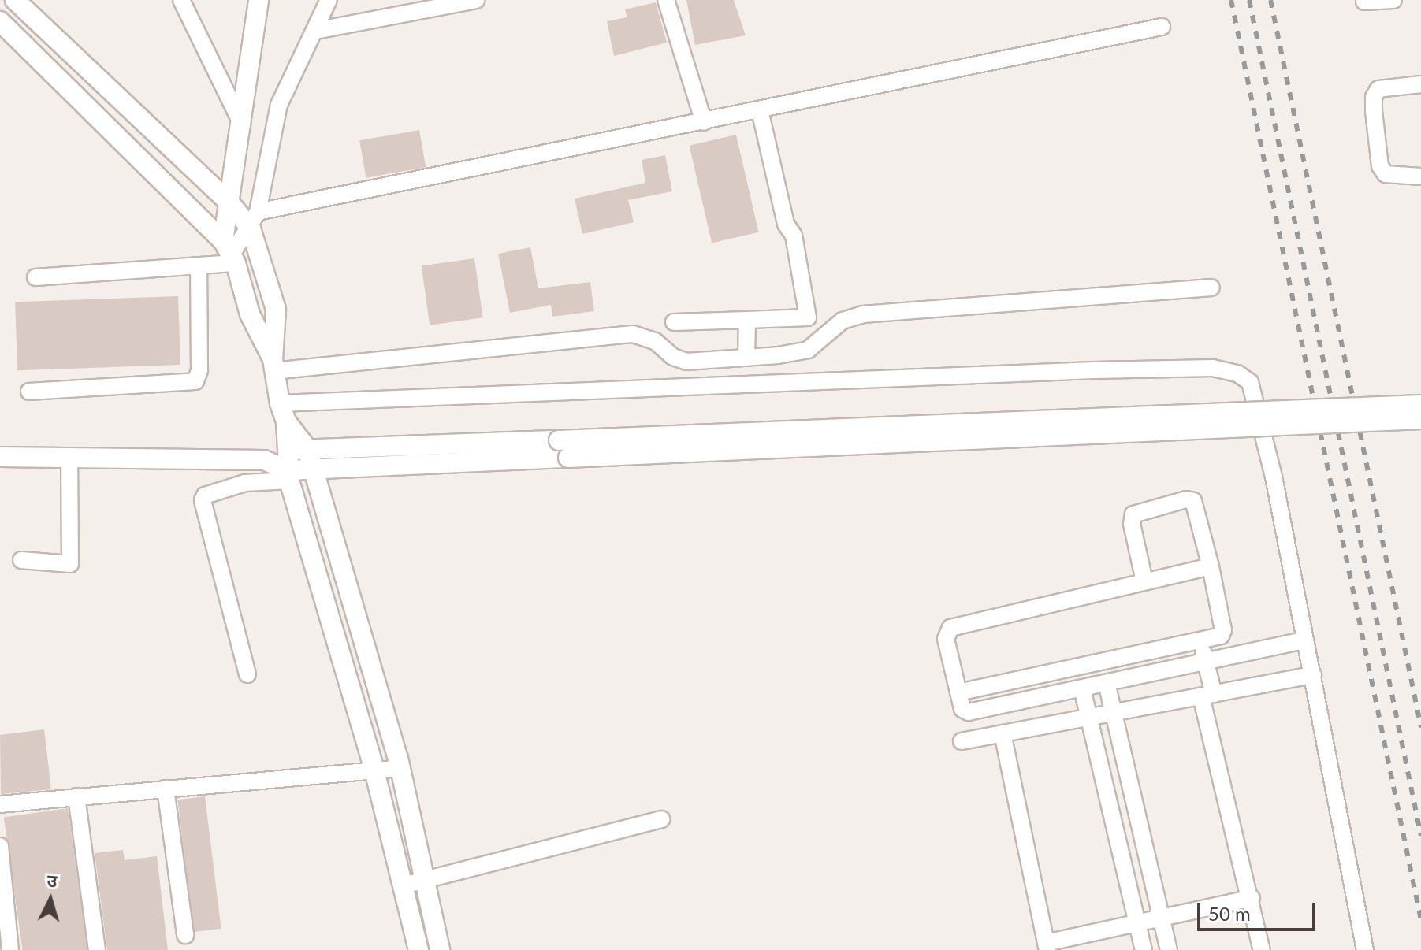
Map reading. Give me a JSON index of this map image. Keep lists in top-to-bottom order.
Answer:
{
  "scale_bar": "50 m",
  "north": "top"
}
